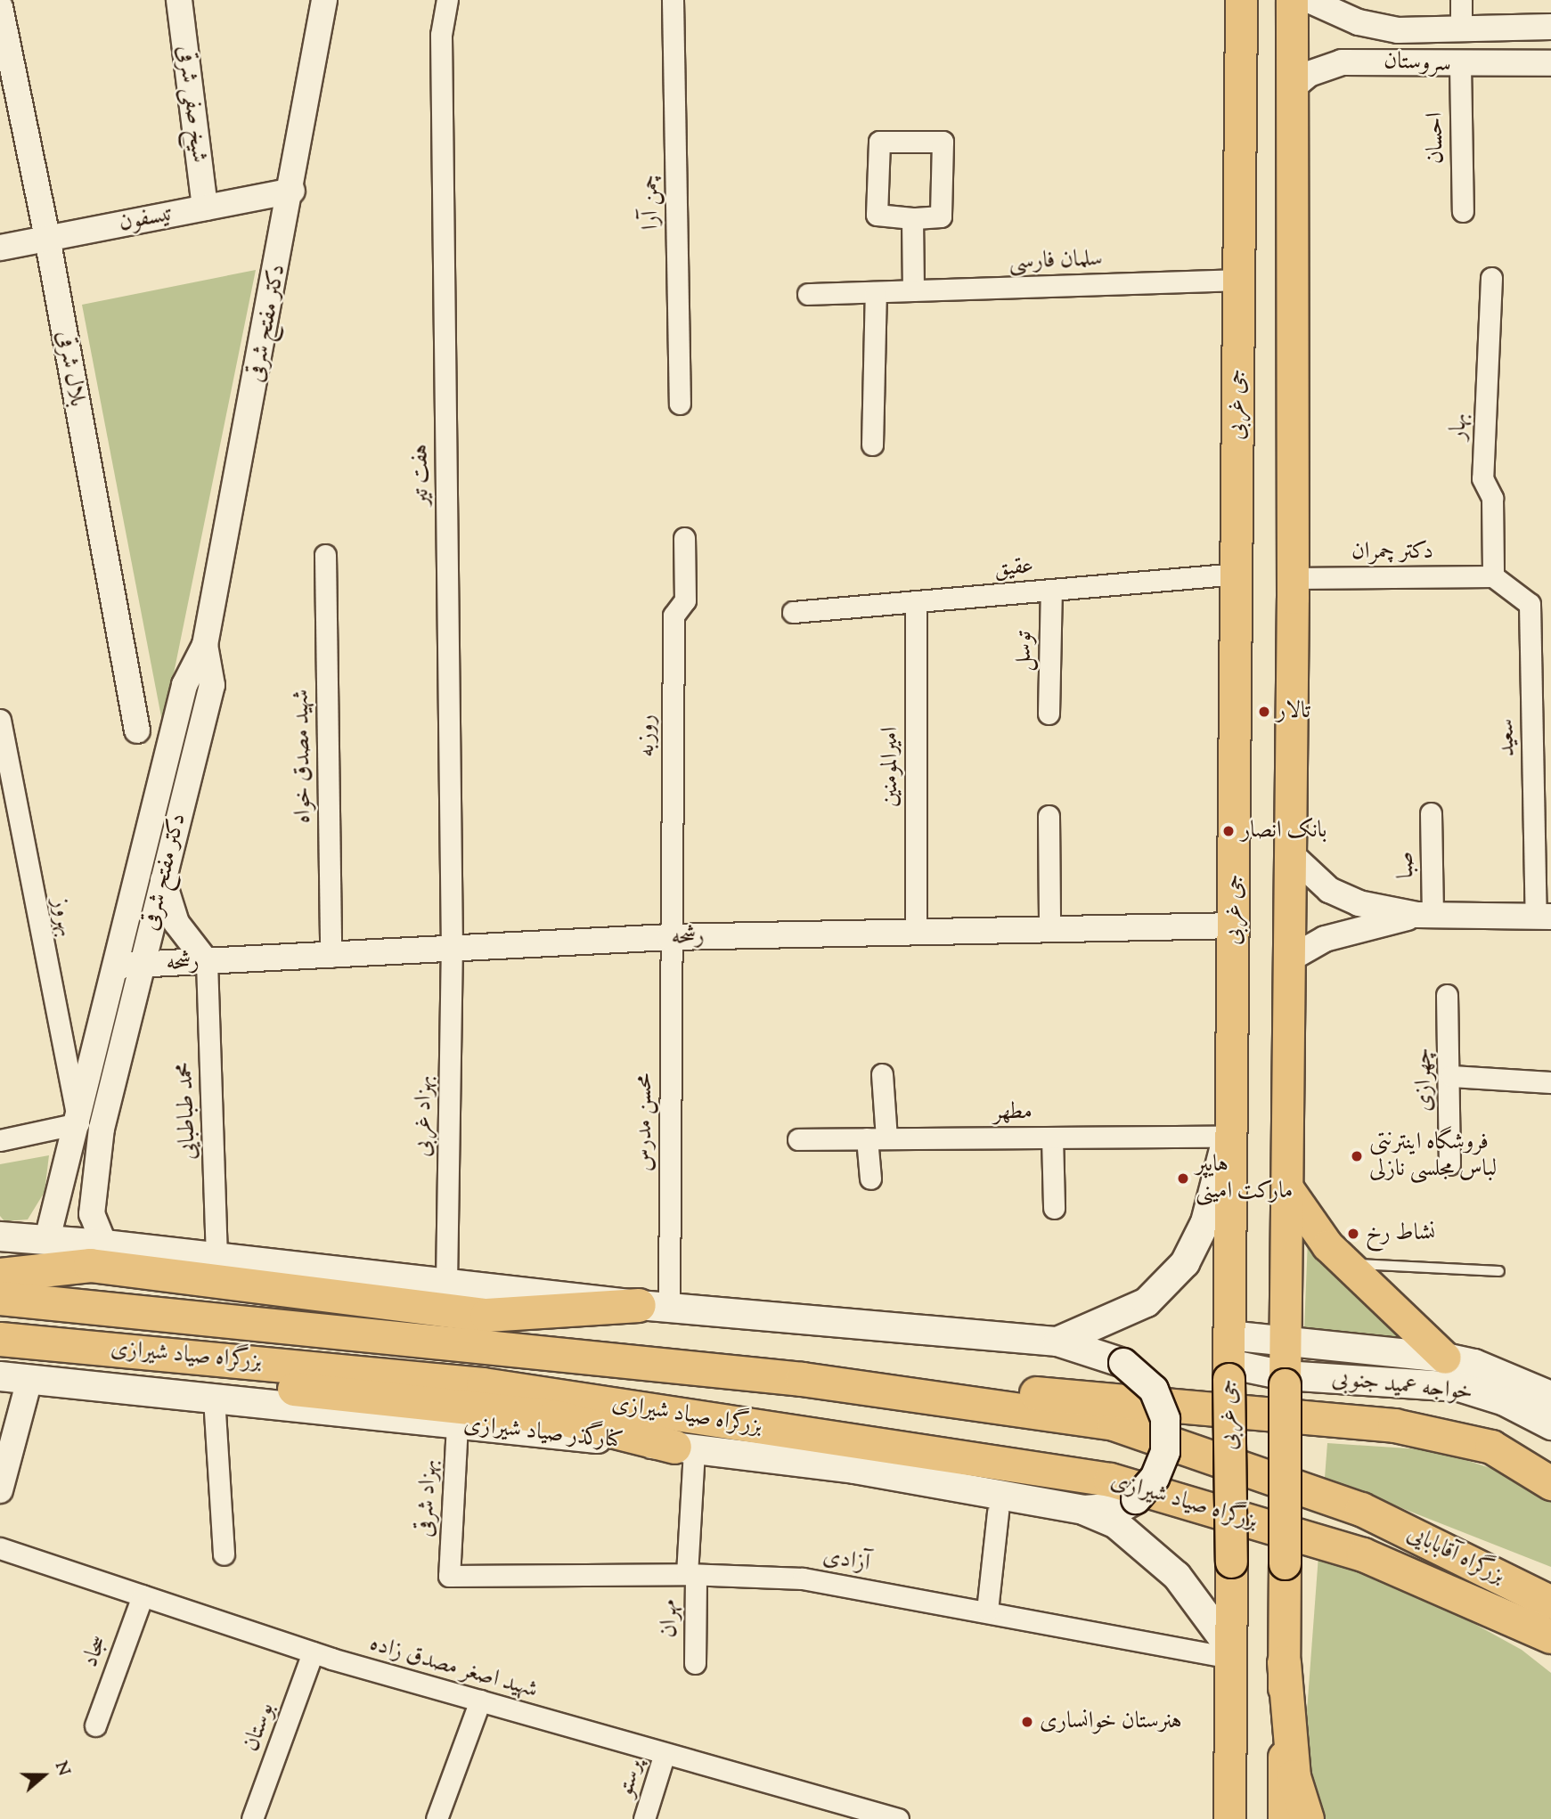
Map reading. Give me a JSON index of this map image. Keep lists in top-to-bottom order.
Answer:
{
  "streets": {
    "highway": ["بزرگراه صیاد شیرازی", "بزرگراه آقابابایی"],
    "main road": ["جی غربی", "خواجه عمید جنوبی", "کنارگذر صیاد شیرازی"],
    "street": [
      "سروستان",
      "شیخ صفی شرقی",
      "احسان",
      "چمن آرا",
      "تیسفون",
      "سلمان فارسی",
      "دکتر مفتح شرقی",
      "بلال شرقی",
      "بهار",
      "هفت تیر",
      "دکتر چمران",
      "عقیق",
      "توسل",
      "روزبه",
      "سعید",
      "شهید مصدق خواه",
      "امیرالمومنین",
      "صبا",
      "بهروز",
      "رشحه",
      "چهرازی",
      "محمد طباطبایی",
      "مطهر",
      "بهزاد غربی",
      "محسن مدرس",
      "بهزاد شرقی",
      "آزادی",
      "مهران",
      "سجاد",
      "شهید اصغر مصدق زاده",
      "بوستان",
      "پرستو"
    ]
  },
  "crossings": [
    ["سروستان", "احسان"],
    ["شیخ صفی شرقی", "تیسفون"],
    ["تیسفون", "دکتر مفتح شرقی"],
    ["تیسفون", "بلال شرقی"],
    ["سلمان فارسی", "جی غربی"],
    ["دکتر مفتح شرقی", "بهروز"],
    ["دکتر مفتح شرقی", "رشحه"],
    ["جی غربی", "عقیق"],
    ["جی غربی", "رشحه"],
    ["جی غربی", "مطهر"],
    ["جی غربی", "خواجه عمید جنوبی"],
    ["جی غربی", "آزادی"],
    ["بهار", "دکتر چمران"],
    ["بهار", "سعید"],
    ["هفت تیر", "رشحه"],
    ["هفت تیر", "بهزاد غربی"],
    ["دکتر چمران", "سعید"],
    ["عقیق", "توسل"],
    ["عقیق", "امیرالمومنین"],
    ["روزبه", "رشحه"],
    ["روزبه", "محسن مدرس"],
    ["شهید مصدق خواه", "رشحه"],
    ["امیرالمومنین", "رشحه"],
    ["رشحه", "محمد طباطبایی"],
    ["رشحه", "بهزاد غربی"],
    ["رشحه", "محسن مدرس"],
    ["بزرگراه صیاد شیرازی", "بزرگراه آقابابایی"],
    ["کنارگذر صیاد شیرازی", "بهزاد شرقی"],
    ["کنارگذر صیاد شیرازی", "مهران"],
    ["بهزاد شرقی", "آزادی"],
    ["آزادی", "مهران"],
    ["سجاد", "شهید اصغر مصدق زاده"],
    ["شهید اصغر مصدق زاده", "بوستان"],
    ["شهید اصغر مصدق زاده", "پرستو"]
  ],
  "places": [
    "تالار",
    "بانک انصار",
    "فروشگاه اینترنتی لباس مجلسی نازلی",
    "هایپر مارکت امینی",
    "نشاط رخ",
    "هنرستان خوانساری"
  ],
  "north": "right"
}
